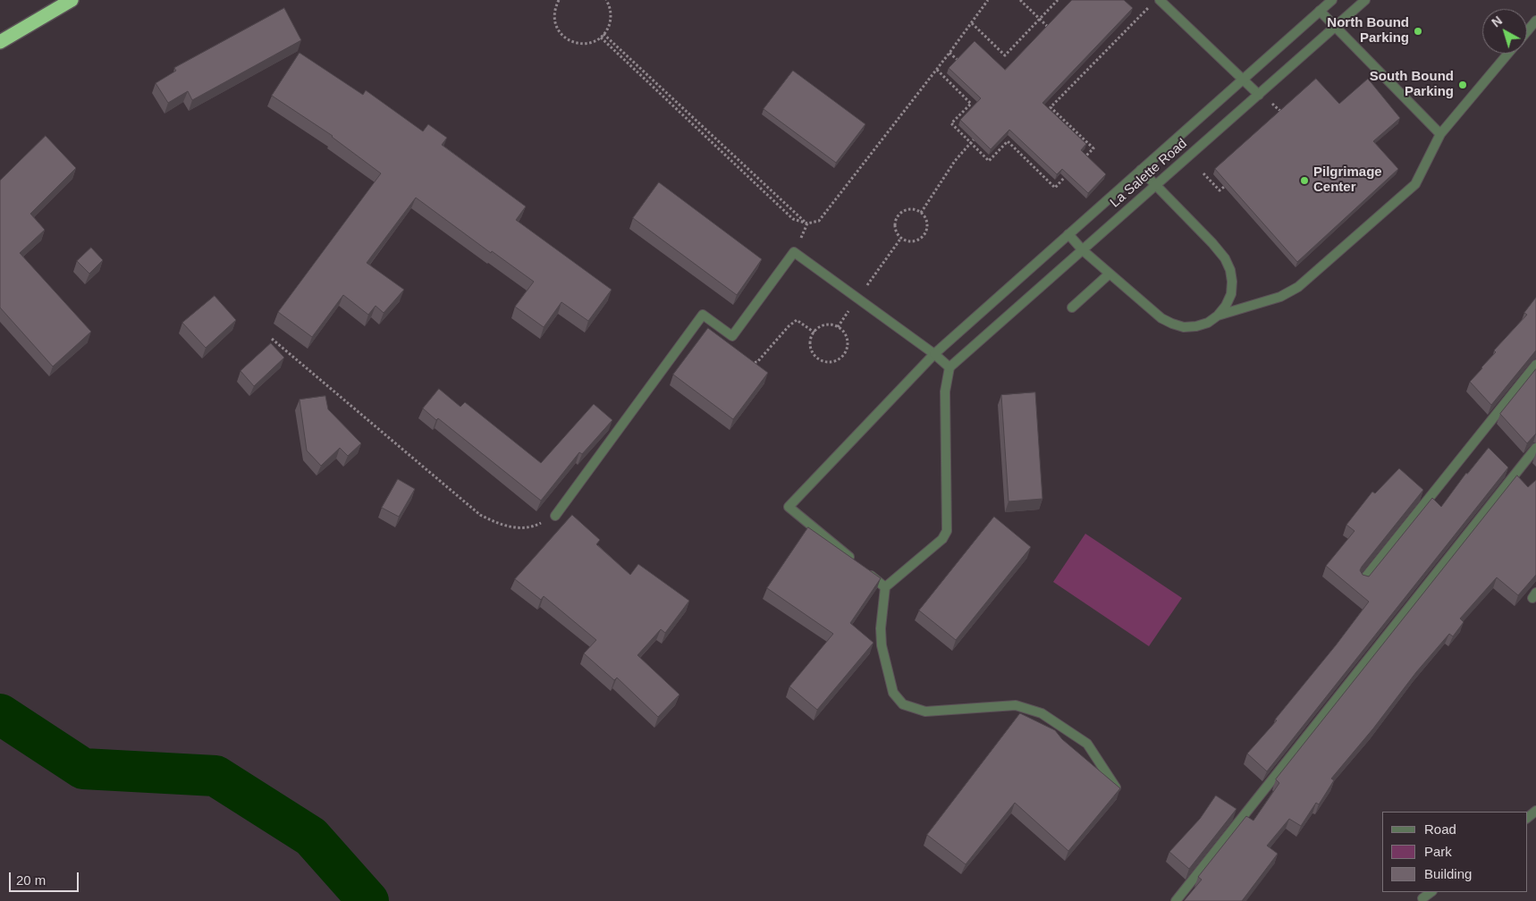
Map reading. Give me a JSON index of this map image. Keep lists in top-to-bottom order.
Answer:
{
  "streets": {
    "street": ["La Salette Road"]
  },
  "places": ["North Bound Parking", "South Bound Parking", "Pilgrimage Center"],
  "legend": ["Road", "Park", "Building"],
  "scale_bar": "20 m",
  "north": "top left"
}
